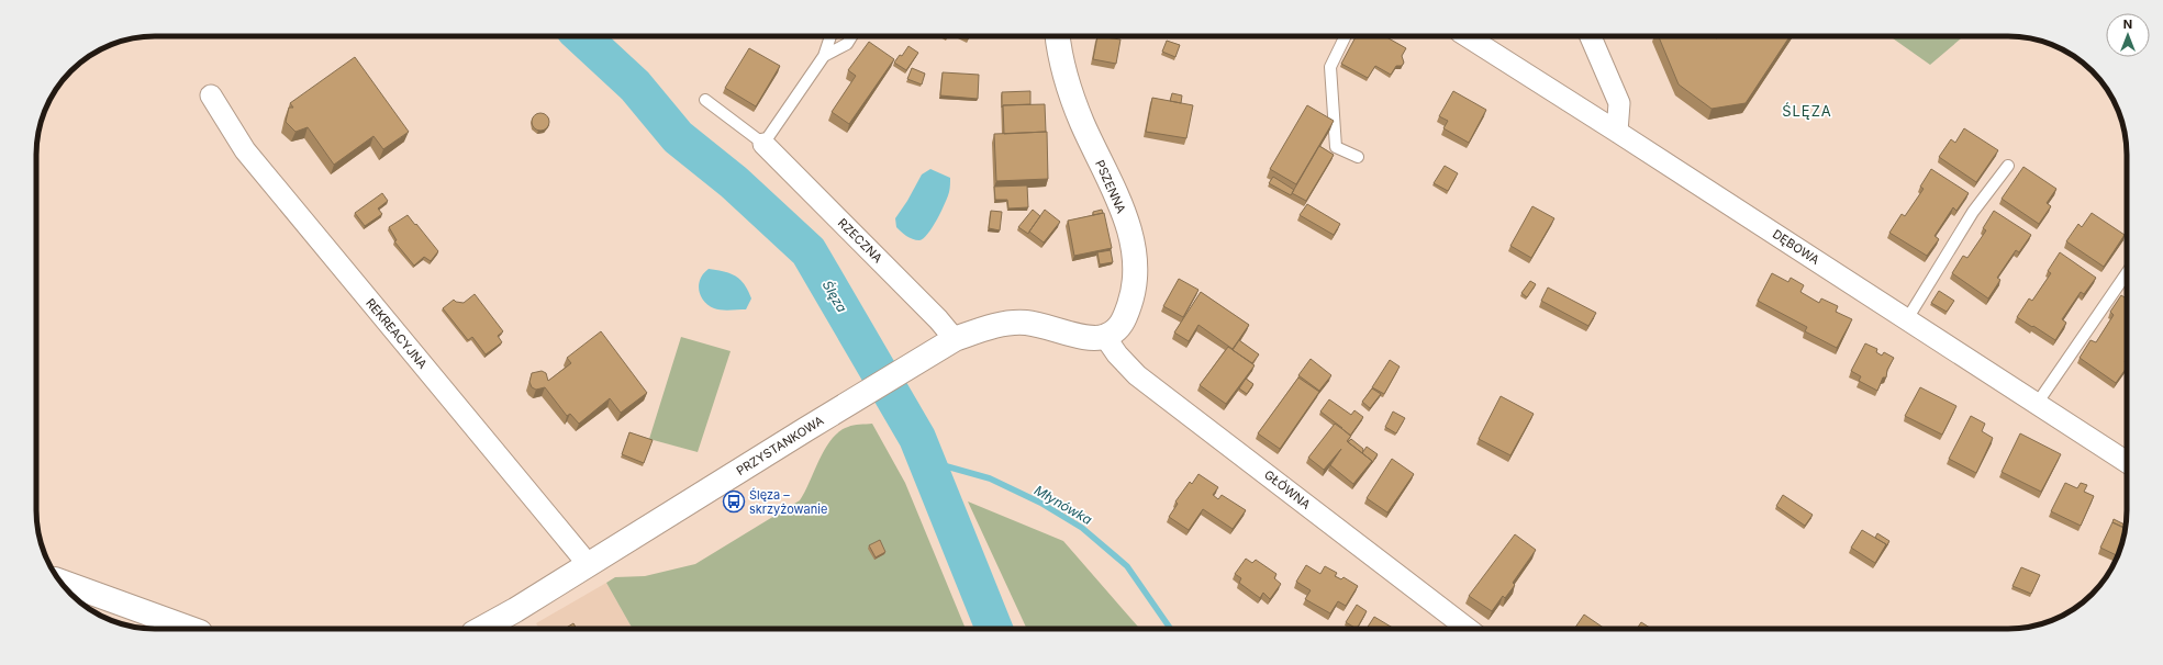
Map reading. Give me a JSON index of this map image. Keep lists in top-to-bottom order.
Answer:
{
  "streets": {
    "street": [
      "PSZENNA",
      "RZECZNA",
      "DĘBOWA",
      "REKREACYJNA",
      "PRZYSTANKOWA",
      "GŁÓWNA"
    ]
  },
  "crossings": [
    ["PSZENNA", "PRZYSTANKOWA"],
    ["PSZENNA", "GŁÓWNA"],
    ["RZECZNA", "PRZYSTANKOWA"],
    ["REKREACYJNA", "PRZYSTANKOWA"],
    ["PRZYSTANKOWA", "GŁÓWNA"]
  ],
  "districts": ["ŚLĘZA"],
  "water": ["Ślęza", "Młynówka"],
  "places": {
    "bus stop": ["Ślęza – skrzyżowanie"]
  },
  "north": "top"
}
